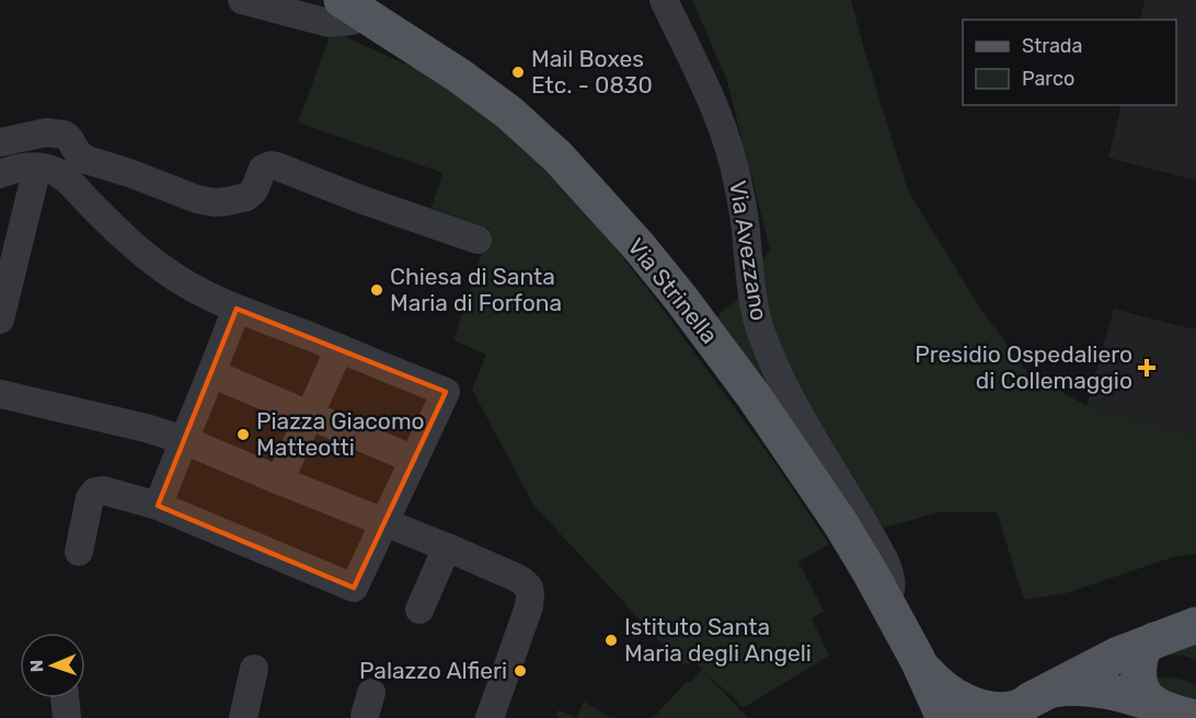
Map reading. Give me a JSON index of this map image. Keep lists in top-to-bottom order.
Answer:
{
  "streets": {
    "main road": ["Via Strinella"],
    "street": ["Via Avezzano"]
  },
  "crossings": [
    ["Via Avezzano", "Via Strinella"]
  ],
  "places": {
    "other": [
      "Mail Boxes Etc. - 0830",
      "Chiesa di Santa Maria di Forfona",
      "Piazza Giacomo Matteotti",
      "Istituto Santa Maria degli Angeli",
      "Palazzo Alfieri"
    ],
    "health": ["Presidio Ospedaliero di Collemaggio"]
  },
  "legend": ["Strada", "Parco"],
  "north": "left"
}
